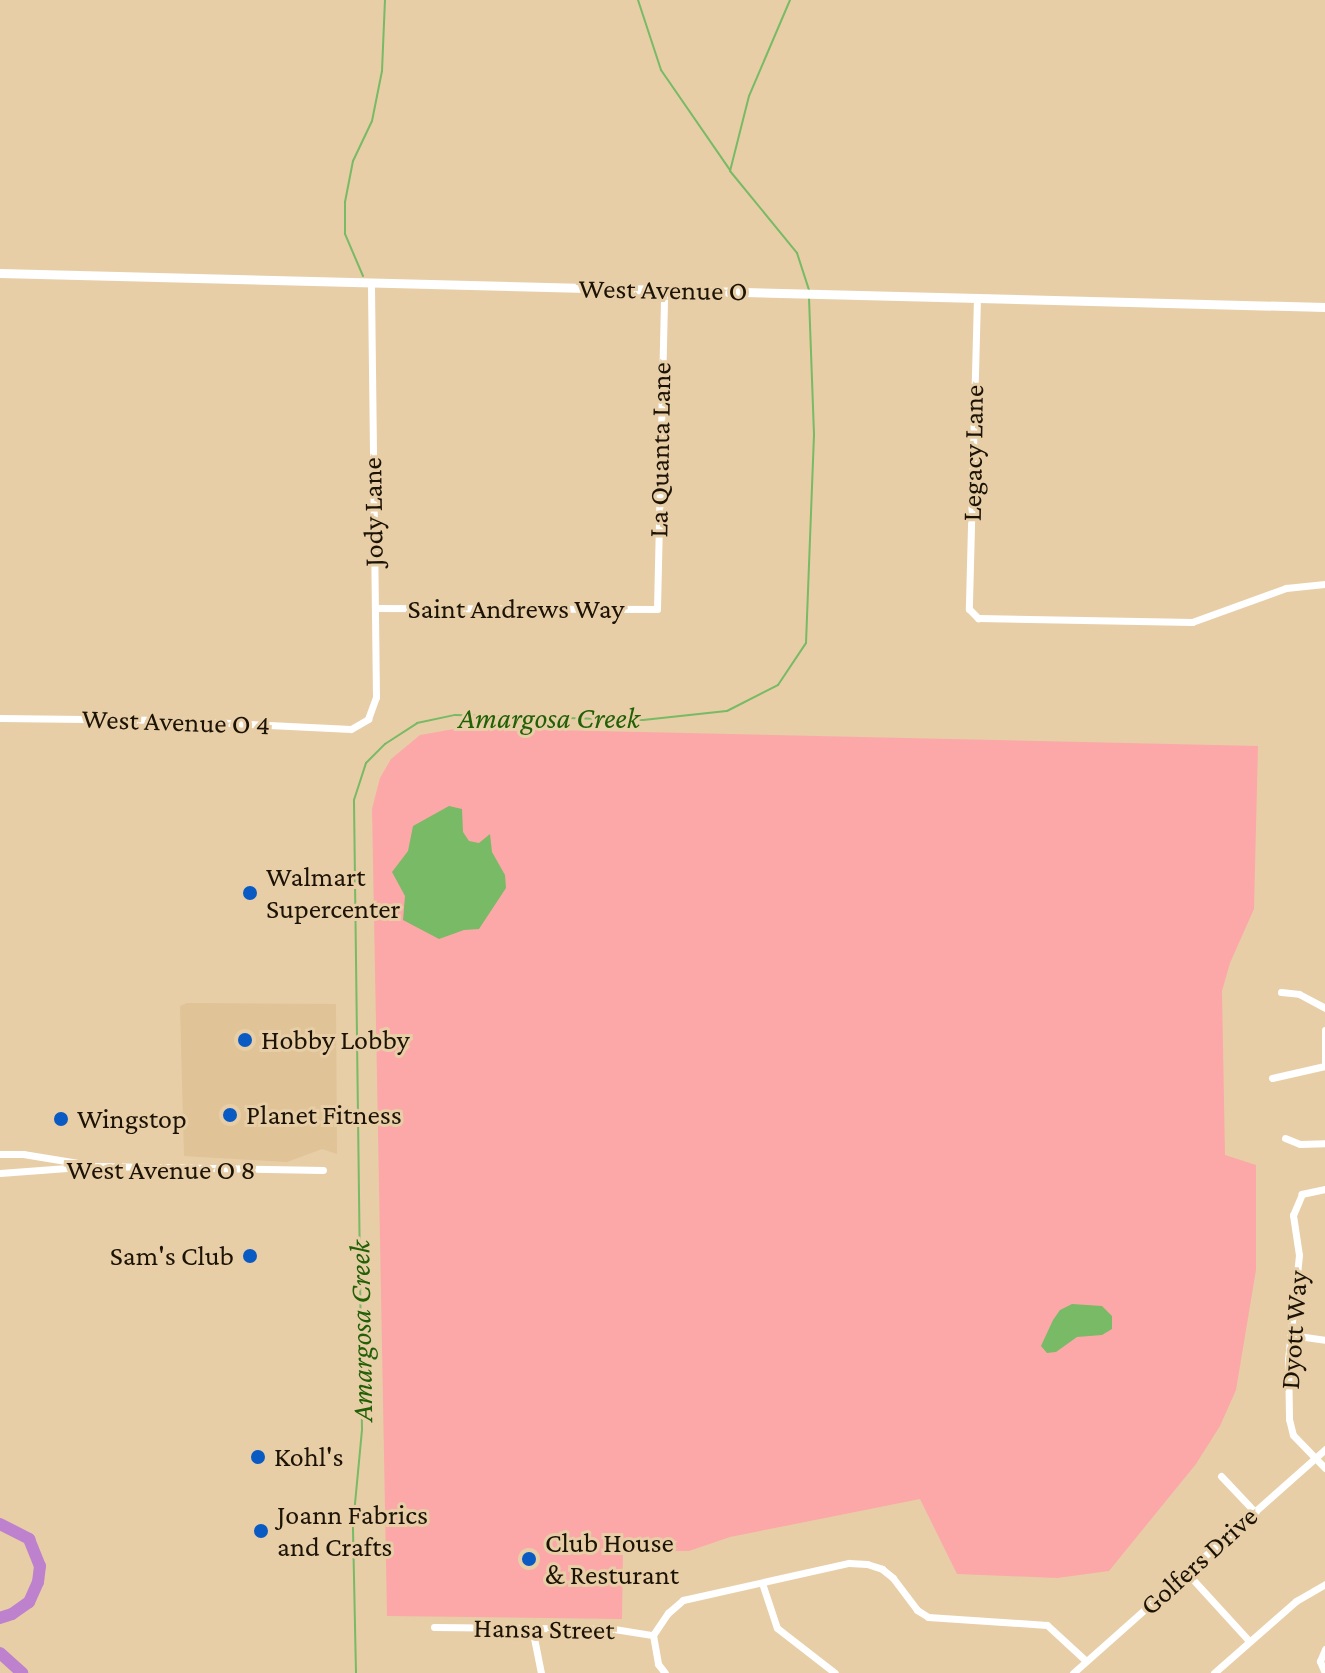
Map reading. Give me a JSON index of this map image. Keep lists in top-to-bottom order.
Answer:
{
  "streets": {
    "main road": ["West Avenue O"],
    "street": [
      "La Quanta Lane",
      "Legacy Lane",
      "Jody Lane",
      "Saint Andrews Way",
      "West Avenue O 4",
      "West Avenue O 8",
      "Dyott Way",
      "Golfers Drive",
      "Hansa Street"
    ]
  },
  "crossings": [
    ["West Avenue O", "La Quanta Lane"],
    ["West Avenue O", "Legacy Lane"],
    ["West Avenue O", "Jody Lane"],
    ["La Quanta Lane", "Saint Andrews Way"],
    ["Jody Lane", "Saint Andrews Way"],
    ["Jody Lane", "West Avenue O 4"],
    ["Dyott Way", "Golfers Drive"]
  ],
  "water": ["Amargosa Creek"],
  "places": [
    "Walmart Supercenter",
    "Hobby Lobby",
    "Planet Fitness",
    "Wingstop",
    "Sam's Club",
    "Kohl's",
    "Joann Fabrics and Crafts",
    "Club House & Resturant"
  ]
}
